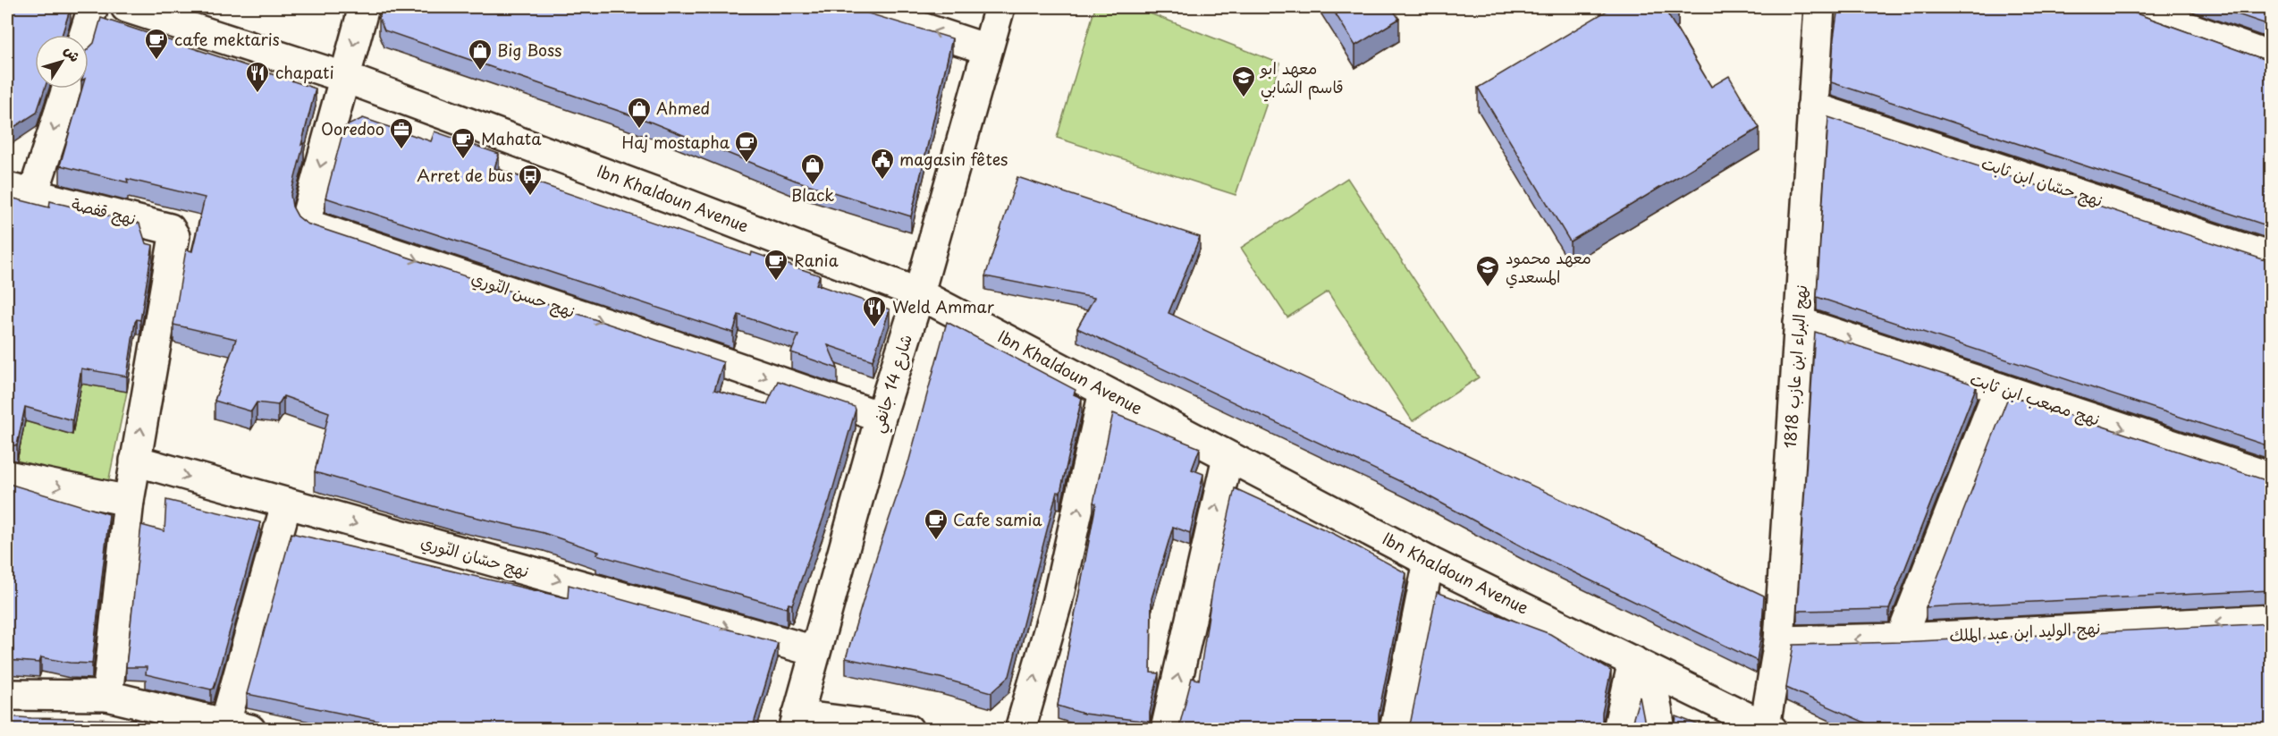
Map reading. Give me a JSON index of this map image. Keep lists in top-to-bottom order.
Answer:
{
  "streets": {
    "street": [
      "نهج حسّان ابن ثابت",
      "Ibn Khaldoun Avenue",
      "نهج قفصة",
      "نهج حسن النّوري",
      "نهج البراء ابن عازب 1818",
      "شارع 14 جانفي",
      "نهج مصعب ابن ثابت",
      "نهج حسّان النّوري",
      "نهج الوليد ابن عبد الملك"
    ]
  },
  "crossings": [
    ["نهج حسّان ابن ثابت", "نهج البراء ابن عازب 1818"],
    ["Ibn Khaldoun Avenue", "نهج حسن النّوري"],
    ["Ibn Khaldoun Avenue", "نهج البراء ابن عازب 1818"],
    ["Ibn Khaldoun Avenue", "شارع 14 جانفي"],
    ["نهج قفصة", "نهج حسّان النّوري"],
    ["نهج حسن النّوري", "شارع 14 جانفي"],
    ["نهج البراء ابن عازب 1818", "نهج مصعب ابن ثابت"],
    ["نهج البراء ابن عازب 1818", "نهج الوليد ابن عبد الملك"],
    ["شارع 14 جانفي", "نهج حسّان النّوري"]
  ],
  "one_way": ["نهج مصعب ابن ثابت", "نهج حسّان النّوري", "نهج الوليد ابن عبد الملك"],
  "places": {
    "cafe": [
      "cafe mektaris",
      "Mahata",
      "Haj mostapha",
      "Rania",
      "Cafe samia"
    ],
    "shop": ["Big Boss", "Ahmed", "Black"],
    "restaurant": ["chapati", "Weld Ammar"],
    "school or university": ["معهد ابو قاسم الشابي", "معهد محمود المسعدي"],
    "office": ["Ooredoo"],
    "public building": ["magasin fêtes"],
    "bus stop": ["Arret de bus"]
  },
  "north": "top right"
}
